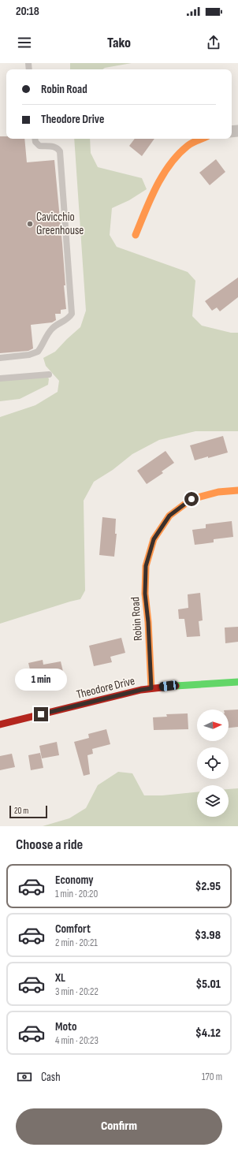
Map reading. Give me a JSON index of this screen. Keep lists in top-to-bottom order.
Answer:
{
  "streets": {
    "street": ["Robin Road", "Theodore Drive"]
  },
  "crossings": [
    ["Robin Road", "Theodore Drive"]
  ],
  "places": ["Cavicchio Greenhouse"],
  "scale_bar": "20 m",
  "north": "right",
  "page": {
    "status": "20:18",
    "header": "Tako",
    "banner": ["Robin Road", "Theodore Drive"],
    "bubble": "1 min",
    "scale": "20 m",
    "heading": "Choose a ride",
    "list": [
      {
        "name": "Economy",
        "note": "1 min · 20:20",
        "value": "$2.95"
      },
      {
        "name": "Comfort",
        "note": "2 min · 20:21",
        "value": "$3.98"
      },
      {
        "name": "XL",
        "note": "3 min · 20:22",
        "value": "$5.01"
      },
      {
        "name": "Moto",
        "note": "4 min · 20:23",
        "value": "$4.12"
      }
    ],
    "pay": ["Cash", "170 m"],
    "buttons": "Confirm"
  }
}
